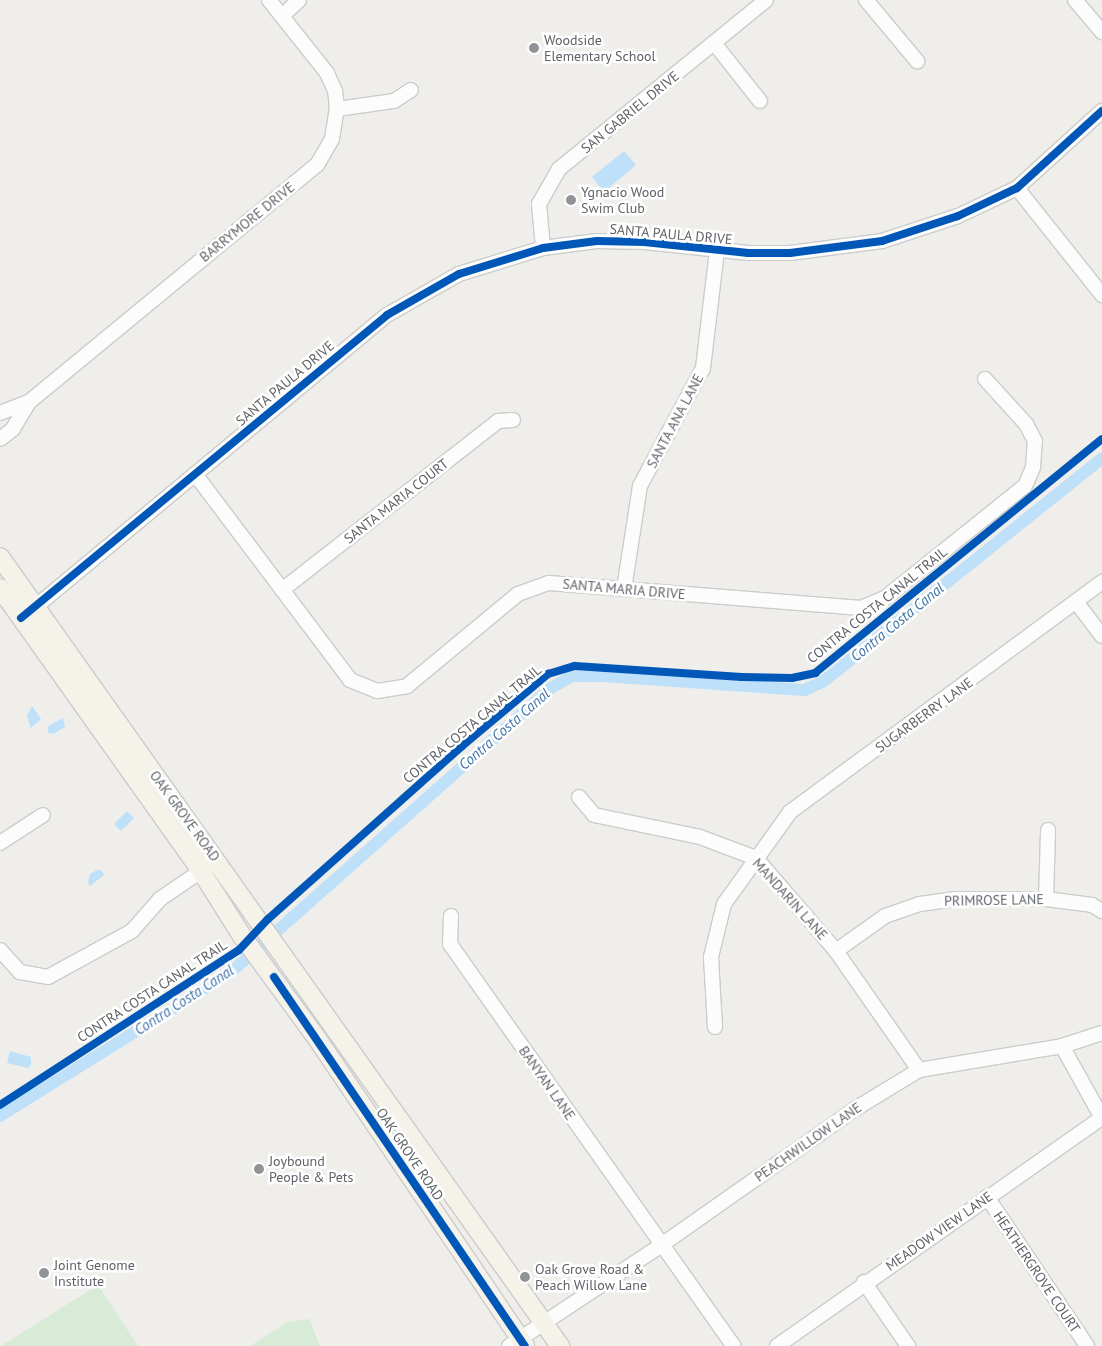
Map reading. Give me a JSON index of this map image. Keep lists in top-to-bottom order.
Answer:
{
  "streets": {
    "main road": ["OAK GROVE ROAD"],
    "street": [
      "SAN GABRIEL DRIVE",
      "BARRYMORE DRIVE",
      "SANTA PAULA DRIVE",
      "SANTA ANA LANE",
      "SANTA MARIA COURT",
      "SANTA MARIA DRIVE",
      "SUGARBERRY LANE",
      "MANDARIN LANE",
      "PRIMROSE LANE",
      "BANYAN LANE",
      "PEACHWILLOW LANE",
      "MEADOW VIEW LANE",
      "HEATHERGROVE COURT"
    ],
    "cycle path": ["CONTRA COSTA CANAL TRAIL"]
  },
  "crossings": [
    ["SAN GABRIEL DRIVE", "SANTA PAULA DRIVE"],
    ["SANTA PAULA DRIVE", "SANTA ANA LANE"],
    ["SANTA PAULA DRIVE", "SANTA MARIA DRIVE"],
    ["SANTA PAULA DRIVE", "OAK GROVE ROAD"],
    ["SANTA ANA LANE", "SANTA MARIA DRIVE"],
    ["SANTA MARIA COURT", "SANTA MARIA DRIVE"],
    ["SUGARBERRY LANE", "MANDARIN LANE"],
    ["OAK GROVE ROAD", "PEACHWILLOW LANE"],
    ["MANDARIN LANE", "PRIMROSE LANE"],
    ["MANDARIN LANE", "PEACHWILLOW LANE"],
    ["BANYAN LANE", "PEACHWILLOW LANE"],
    ["MEADOW VIEW LANE", "HEATHERGROVE COURT"]
  ],
  "water": ["Contra Costa Canal"],
  "places": [
    "Woodside Elementary School",
    "Ygnacio Wood Swim Club",
    "Joybound People & Pets",
    "Joint Genome Institute",
    "Oak Grove Road & Peach Willow Lane"
  ]
}
